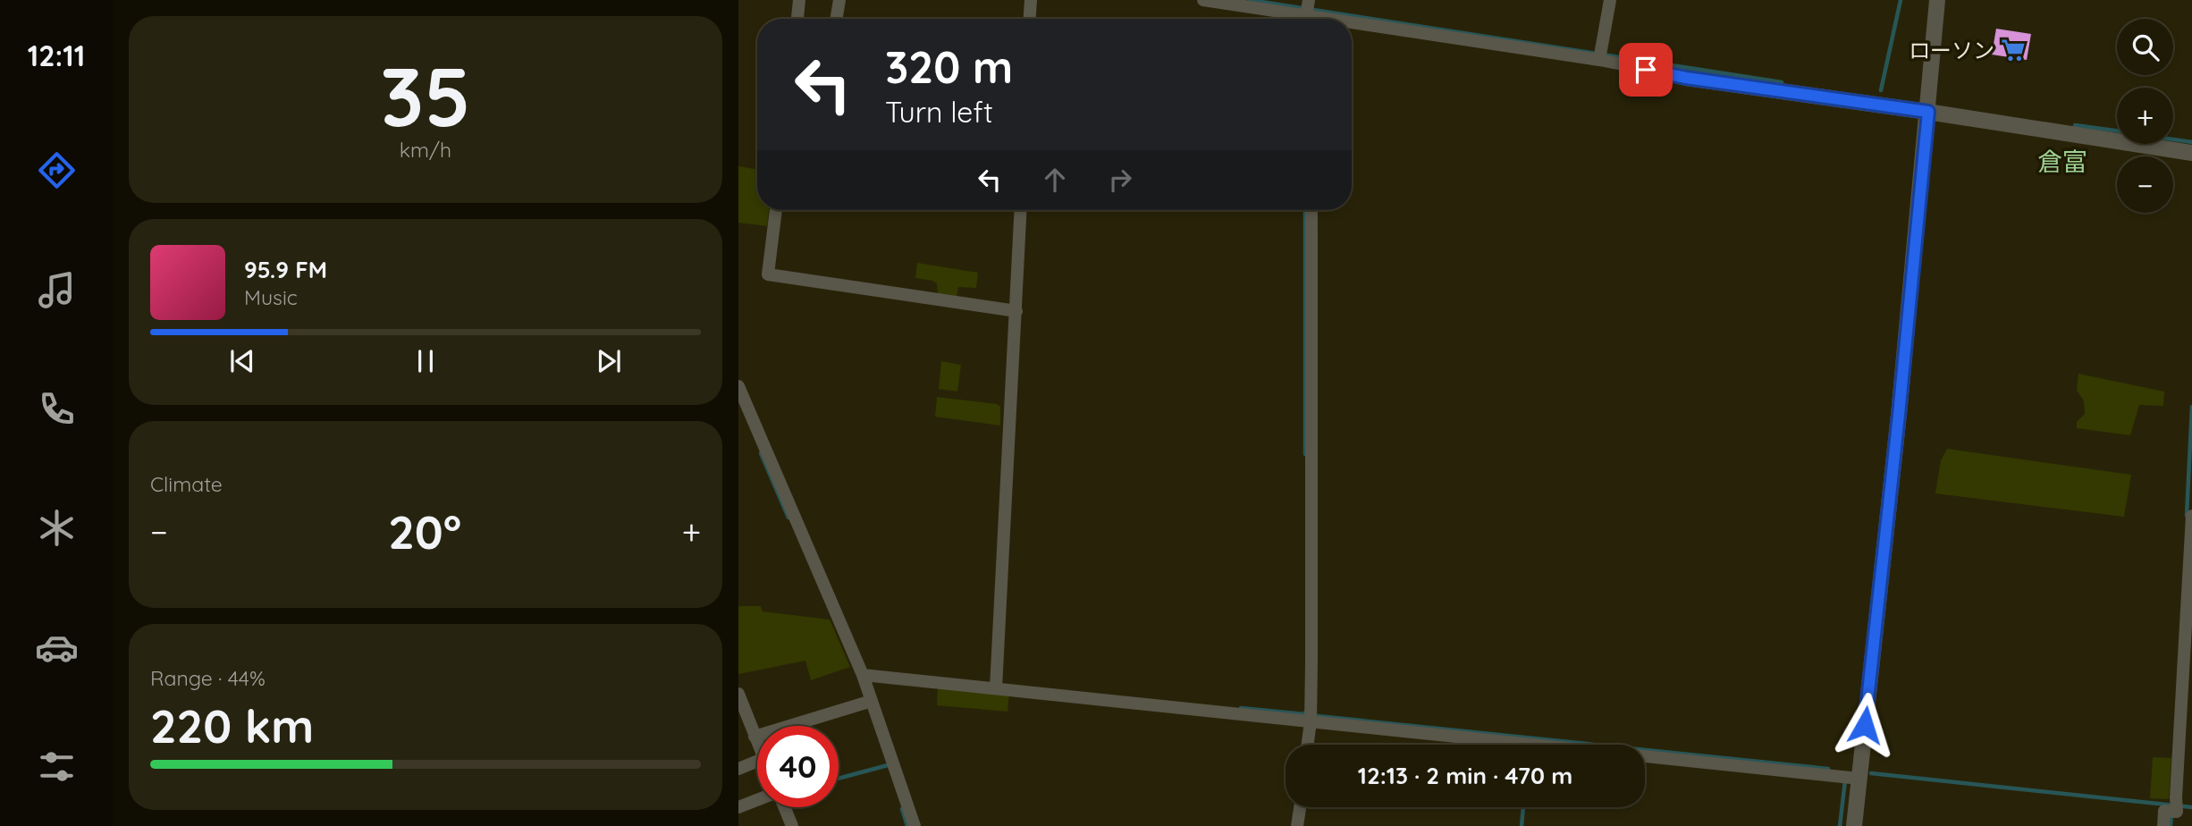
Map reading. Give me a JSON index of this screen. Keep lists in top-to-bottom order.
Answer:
{
  "districts": ["倉富"],
  "places": {
    "supermarket": ["ローソン"]
  },
  "page": {
    "tabs": "12:11",
    "tile": [
      ["35", "km/h"],
      "Climate",
      ["Range · 44%", "220 km"]
    ],
    "map_buttons": ["+", "−"],
    "turn": ["320 m", "Turn left"],
    "song": ["95.9 FM", "Music"],
    "heat": ["−", "20°", "+"],
    "limit": "40",
    "trip": "12:13 · 2 min · 470 m"
  }
}
